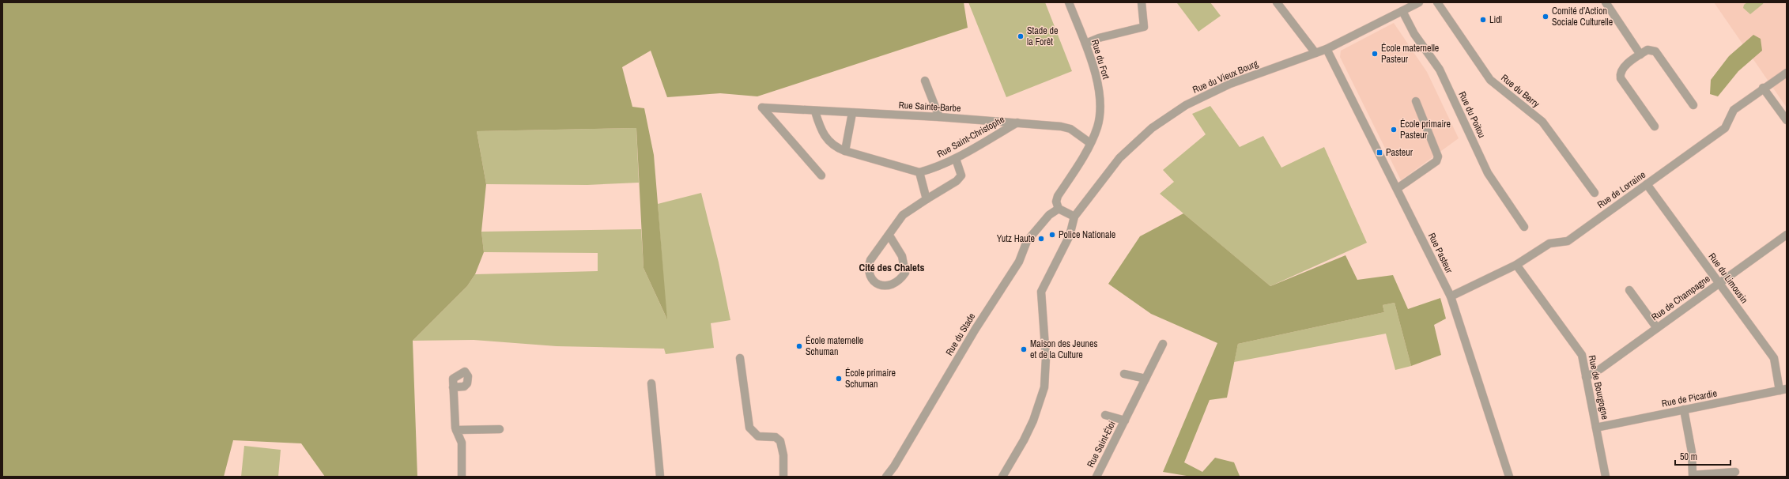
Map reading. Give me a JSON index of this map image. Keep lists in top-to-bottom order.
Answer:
{
  "streets": {
    "street": [
      "Rue du Fort",
      "Rue du Vieux Bourg",
      "Rue du Berry",
      "Rue Sainte-Barbe",
      "Rue du Poitou",
      "Rue Saint-Christophe",
      "Rue de Lorraine",
      "Rue Pasteur",
      "Rue du Limousin",
      "Rue de Champagne",
      "Rue du Stade",
      "Rue de Bourgogne",
      "Rue de Picardie",
      "Rue Saint-Éloi"
    ]
  },
  "crossings": [
    ["Rue du Fort", "Rue Sainte-Barbe"],
    ["Rue du Fort", "Rue du Stade"],
    ["Rue du Vieux Bourg", "Rue du Poitou"],
    ["Rue du Vieux Bourg", "Rue Pasteur"],
    ["Rue Sainte-Barbe", "Rue Saint-Christophe"],
    ["Rue de Lorraine", "Rue Pasteur"],
    ["Rue de Lorraine", "Rue du Limousin"],
    ["Rue de Lorraine", "Rue de Bourgogne"],
    ["Rue du Limousin", "Rue de Champagne"],
    ["Rue du Limousin", "Rue de Picardie"],
    ["Rue de Champagne", "Rue de Bourgogne"],
    ["Rue de Bourgogne", "Rue de Picardie"]
  ],
  "districts": ["Cité des Chalets"],
  "places": {
    "other": [
      "Comité d’Action Sociale Culturelle",
      "Lidl",
      "Stade de la Forêt",
      "École maternelle Pasteur",
      "École primaire Pasteur",
      "Police Nationale",
      "Yutz Haute",
      "École maternelle Schuman",
      "Maison des Jeunes et de la Culture",
      "École primaire Schuman"
    ],
    "transit": ["Pasteur"]
  },
  "scale_bar": "50 m"
}
